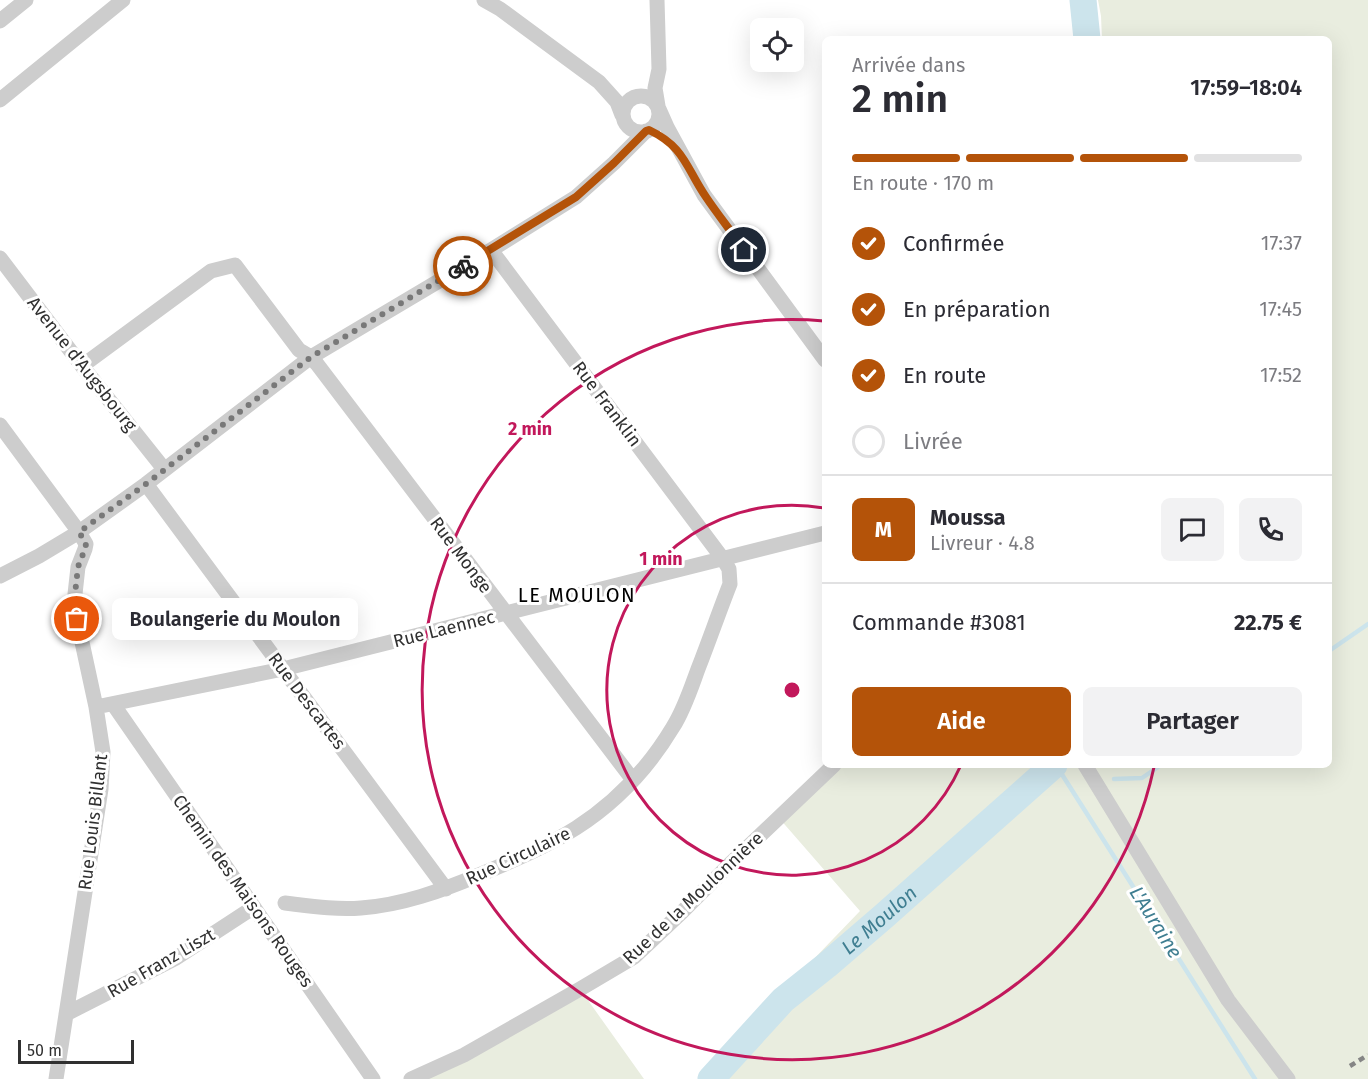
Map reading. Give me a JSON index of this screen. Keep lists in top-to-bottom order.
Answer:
{
  "streets": {
    "street": [
      "Avenue d'Augsbourg",
      "Rue Franklin",
      "Rue Monge",
      "Rue Laennec",
      "Rue Descartes",
      "Rue Louis Billant",
      "Rue Circulaire",
      "Chemin des Maisons Rouges",
      "Rue de la Moulonnière",
      "Rue Franz Liszt"
    ]
  },
  "crossings": [
    ["Avenue d'Augsbourg", "Rue Monge"],
    ["Rue Franklin", "Rue Laennec"],
    ["Rue Franklin", "Rue Circulaire"],
    ["Rue Monge", "Rue Laennec"],
    ["Rue Monge", "Rue Circulaire"],
    ["Rue Laennec", "Rue Descartes"],
    ["Rue Laennec", "Rue Louis Billant"],
    ["Rue Laennec", "Rue Circulaire"],
    ["Rue Laennec", "Chemin des Maisons Rouges"],
    ["Rue Descartes", "Rue Circulaire"],
    ["Rue Louis Billant", "Rue Franz Liszt"],
    ["Chemin des Maisons Rouges", "Rue Franz Liszt"]
  ],
  "districts": ["LE MOULON"],
  "water": ["Le Moulon", "L'Auraine"],
  "places": ["Boulangerie du Moulon"],
  "scale_bar": "50 m",
  "page": {
    "heading": ["2 min", "Arrivée dans", "17:59–18:04"],
    "panel": [
      "Moussa",
      "Livreur · 4.8",
      "Commande #3081",
      "22.75 €"
    ],
    "bar": "En route · 170 m",
    "list": [
      ["Confirmée", "17:37"],
      ["En préparation", "17:45"],
      ["En route", "17:52"],
      "Livrée"
    ],
    "round": "M",
    "bubble": "Boulangerie du Moulon",
    "buttons": ["Aide", "Partager"],
    "scale": "50 m"
  },
  "rings": ["2 min", "1 min"]
}
